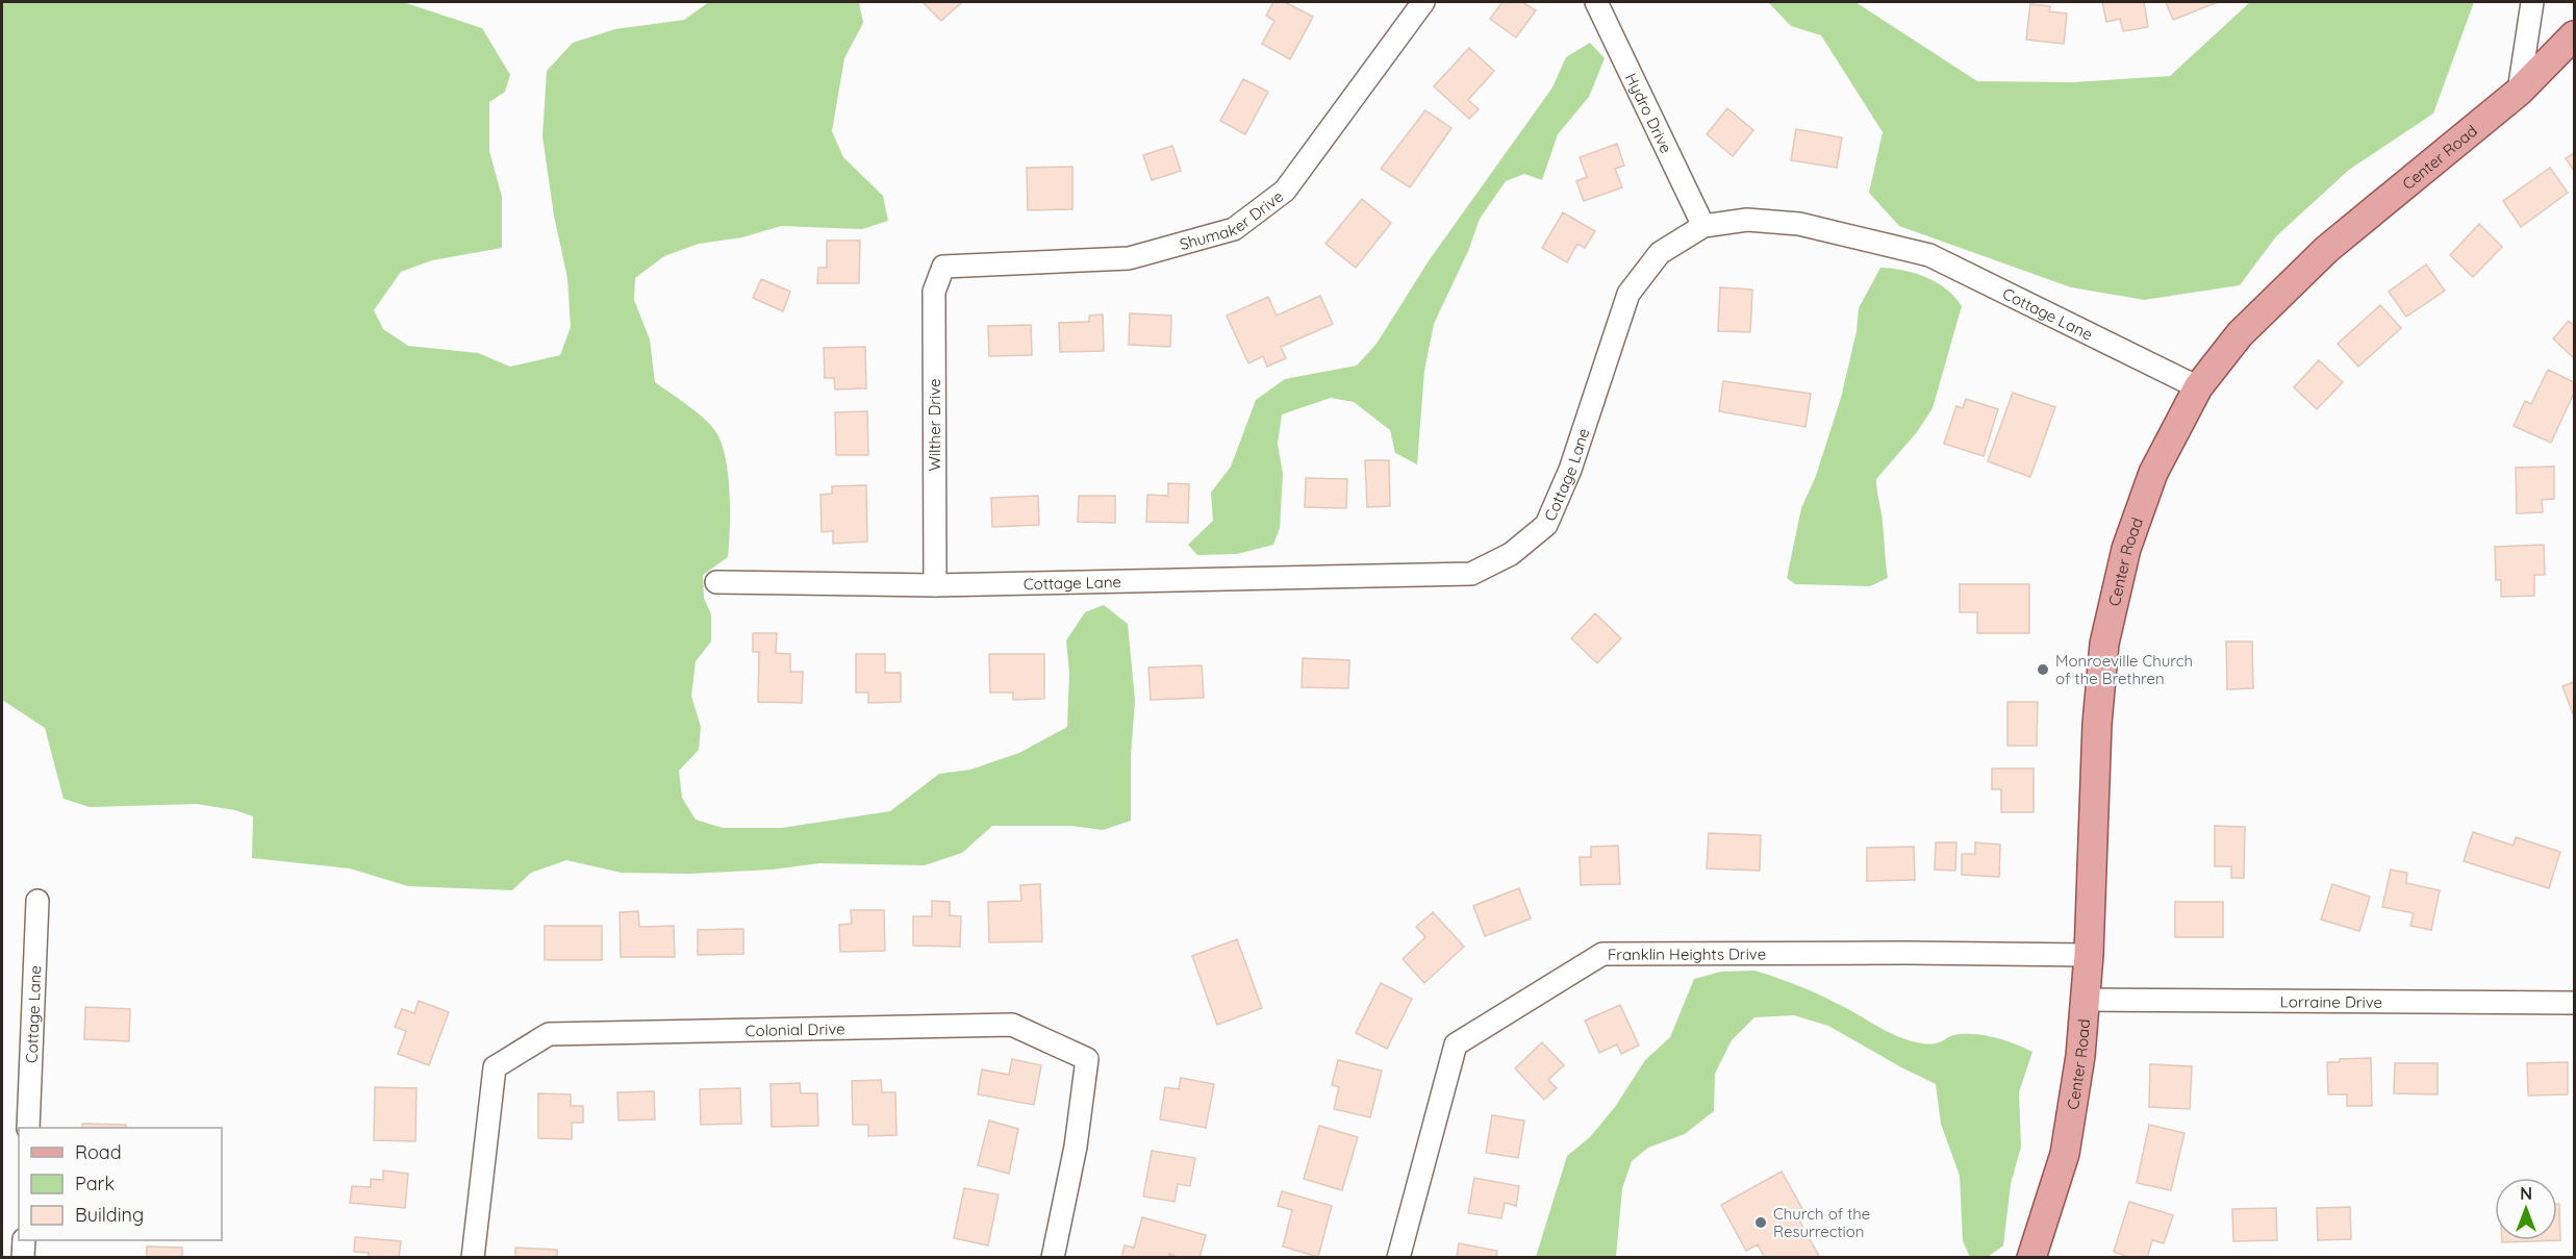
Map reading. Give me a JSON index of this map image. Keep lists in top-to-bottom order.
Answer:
{
  "streets": {
    "main road": ["Center Road"],
    "street": [
      "Hydro Drive",
      "Shumaker Drive",
      "Cottage Lane",
      "Wilther Drive",
      "Franklin Heights Drive",
      "Lorraine Drive",
      "Colonial Drive"
    ]
  },
  "crossings": [
    ["Hydro Drive", "Cottage Lane"],
    ["Center Road", "Cottage Lane"],
    ["Center Road", "Franklin Heights Drive"],
    ["Center Road", "Lorraine Drive"],
    ["Shumaker Drive", "Wilther Drive"],
    ["Cottage Lane", "Wilther Drive"]
  ],
  "places": ["Monroeville Church of the Brethren", "Church of the Resurrection"],
  "legend": ["Road", "Park", "Building"],
  "north": "top"
}
